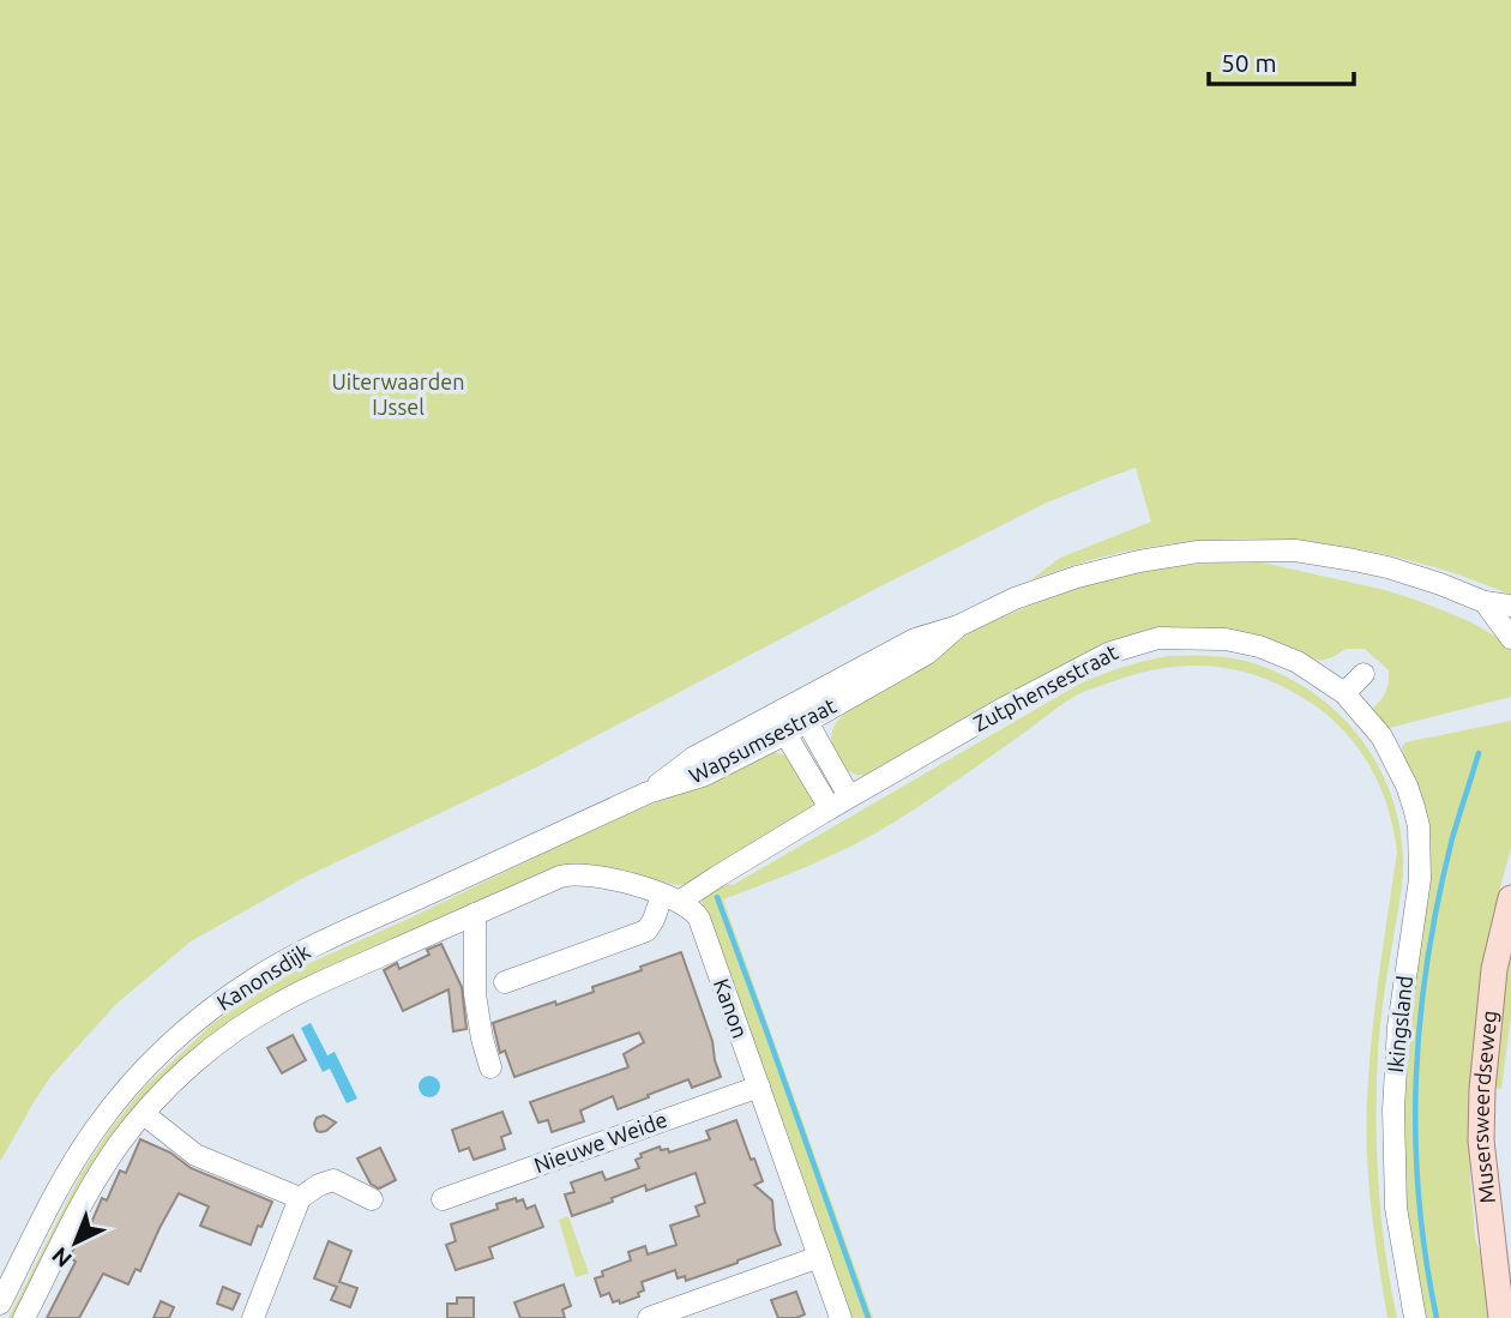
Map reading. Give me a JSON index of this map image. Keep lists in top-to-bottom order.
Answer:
{
  "streets": {
    "main road": ["Musersweerdseweg"],
    "street": [
      "Zutphensestraat",
      "Wapsumsestraat",
      "Kanonsdijk",
      "Kanon",
      "Ikingsland",
      "Nieuwe Weide"
    ]
  },
  "crossings": [
    ["Zutphensestraat", "Kanonsdijk"],
    ["Zutphensestraat", "Kanon"],
    ["Zutphensestraat", "Ikingsland"],
    ["Wapsumsestraat", "Kanonsdijk"],
    ["Kanonsdijk", "Kanon"],
    ["Kanon", "Nieuwe Weide"]
  ],
  "parks": ["Uiterwaarden IJssel"],
  "scale_bar": "50 m",
  "north": "bottom left"
}
